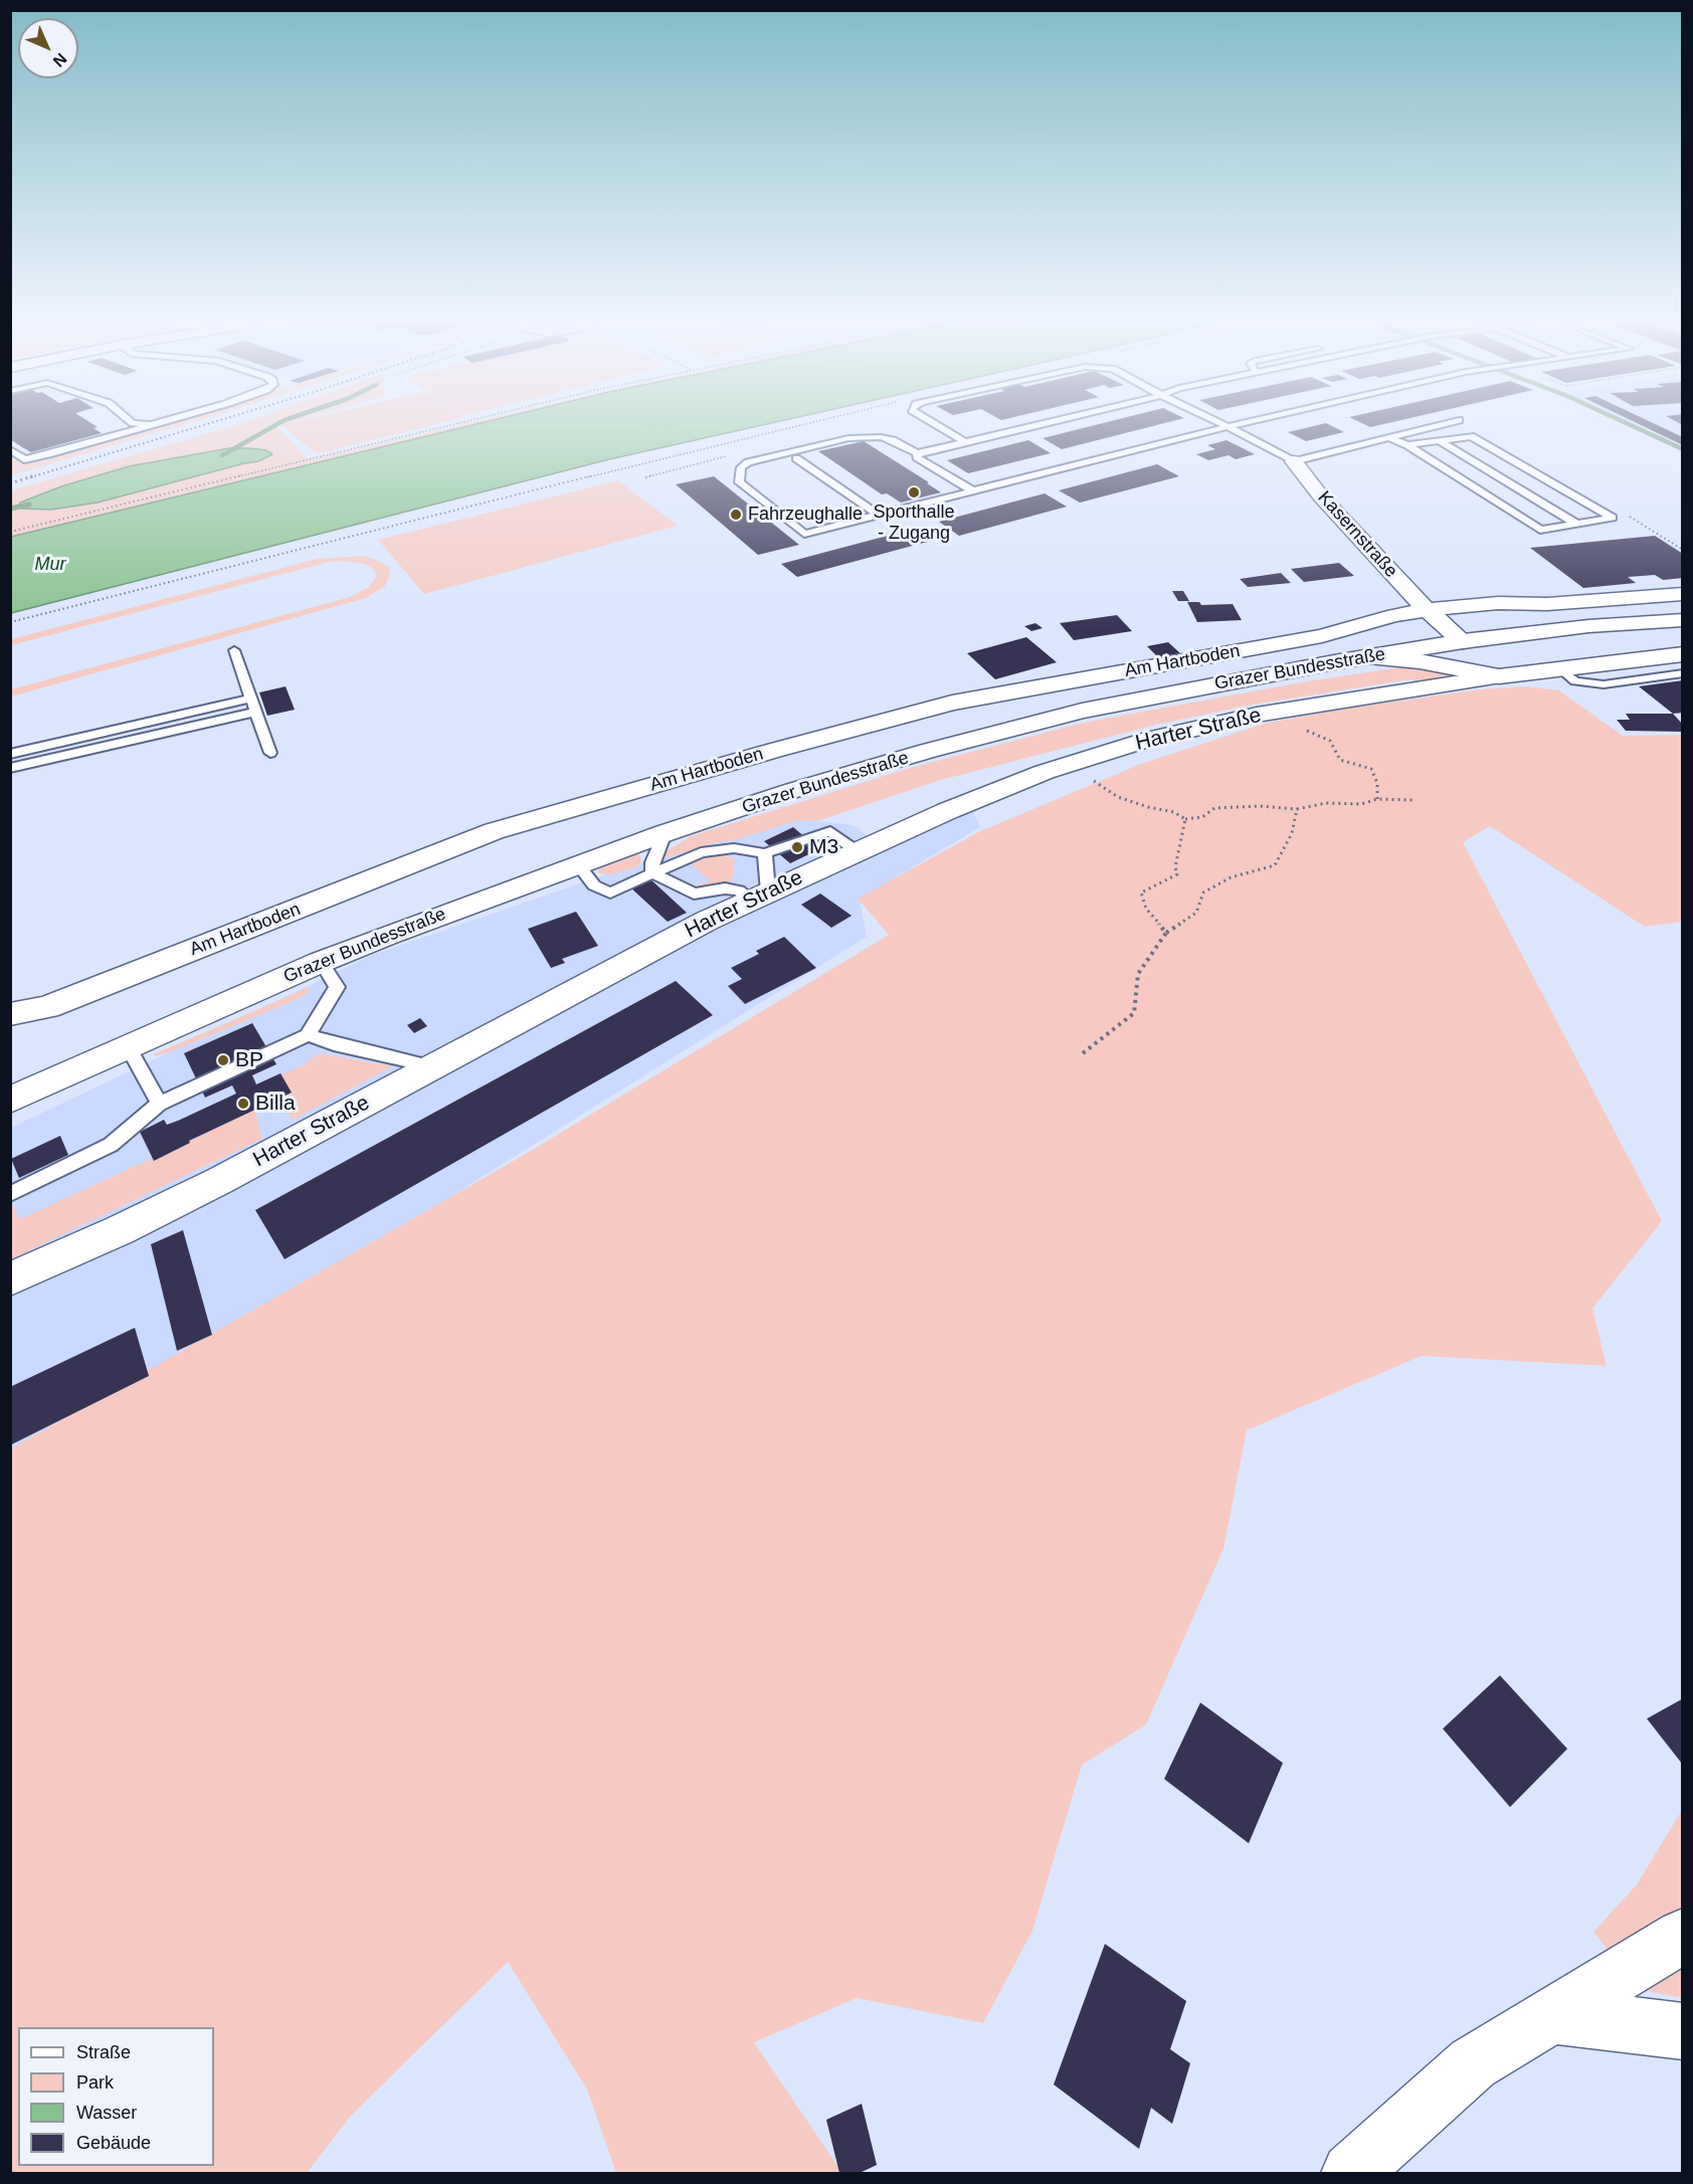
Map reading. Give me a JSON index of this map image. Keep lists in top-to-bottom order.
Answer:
{
  "streets": {
    "street": [
      "Kasernstraße",
      "Am Hartboden",
      "Grazer Bundesstraße",
      "Harter Straße"
    ]
  },
  "crossings": [
    ["Kasernstraße", "Am Hartboden"],
    ["Kasernstraße", "Grazer Bundesstraße"],
    ["Kasernstraße", "Harter Straße"],
    ["Grazer Bundesstraße", "Harter Straße"]
  ],
  "water": ["Mur"],
  "places": [
    "Sporthalle - Zugang",
    "Fahrzeughalle",
    "M3",
    "BP",
    "Billa"
  ],
  "legend": [
    "Straße",
    "Park",
    "Wasser",
    "Gebäude"
  ],
  "north": "bottom right"
}
